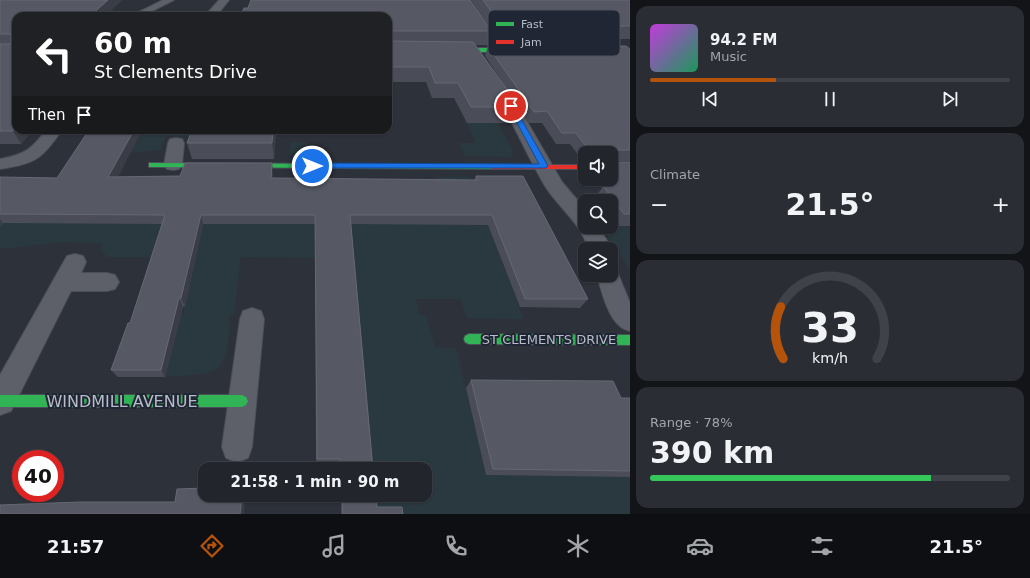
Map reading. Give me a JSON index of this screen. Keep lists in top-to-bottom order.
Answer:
{
  "streets": {
    "street": ["ST CLEMENTS DRIVE", "WINDMILL AVENUE"]
  },
  "legend": ["Fast", "Jam"],
  "page": {
    "turn": ["60 m", "St Clements Drive"],
    "song": ["94.2 FM", "Music"],
    "then": "Then",
    "tile": [
      "Climate",
      ["Range · 78%", "390 km"]
    ],
    "heat": ["−", "21.5°", "+"],
    "limit": "40",
    "trip": "21:58 · 1 min · 90 m",
    "tabs": ["21:57", "21.5°"],
    "gauge": ["33", "km/h"]
  }
}
